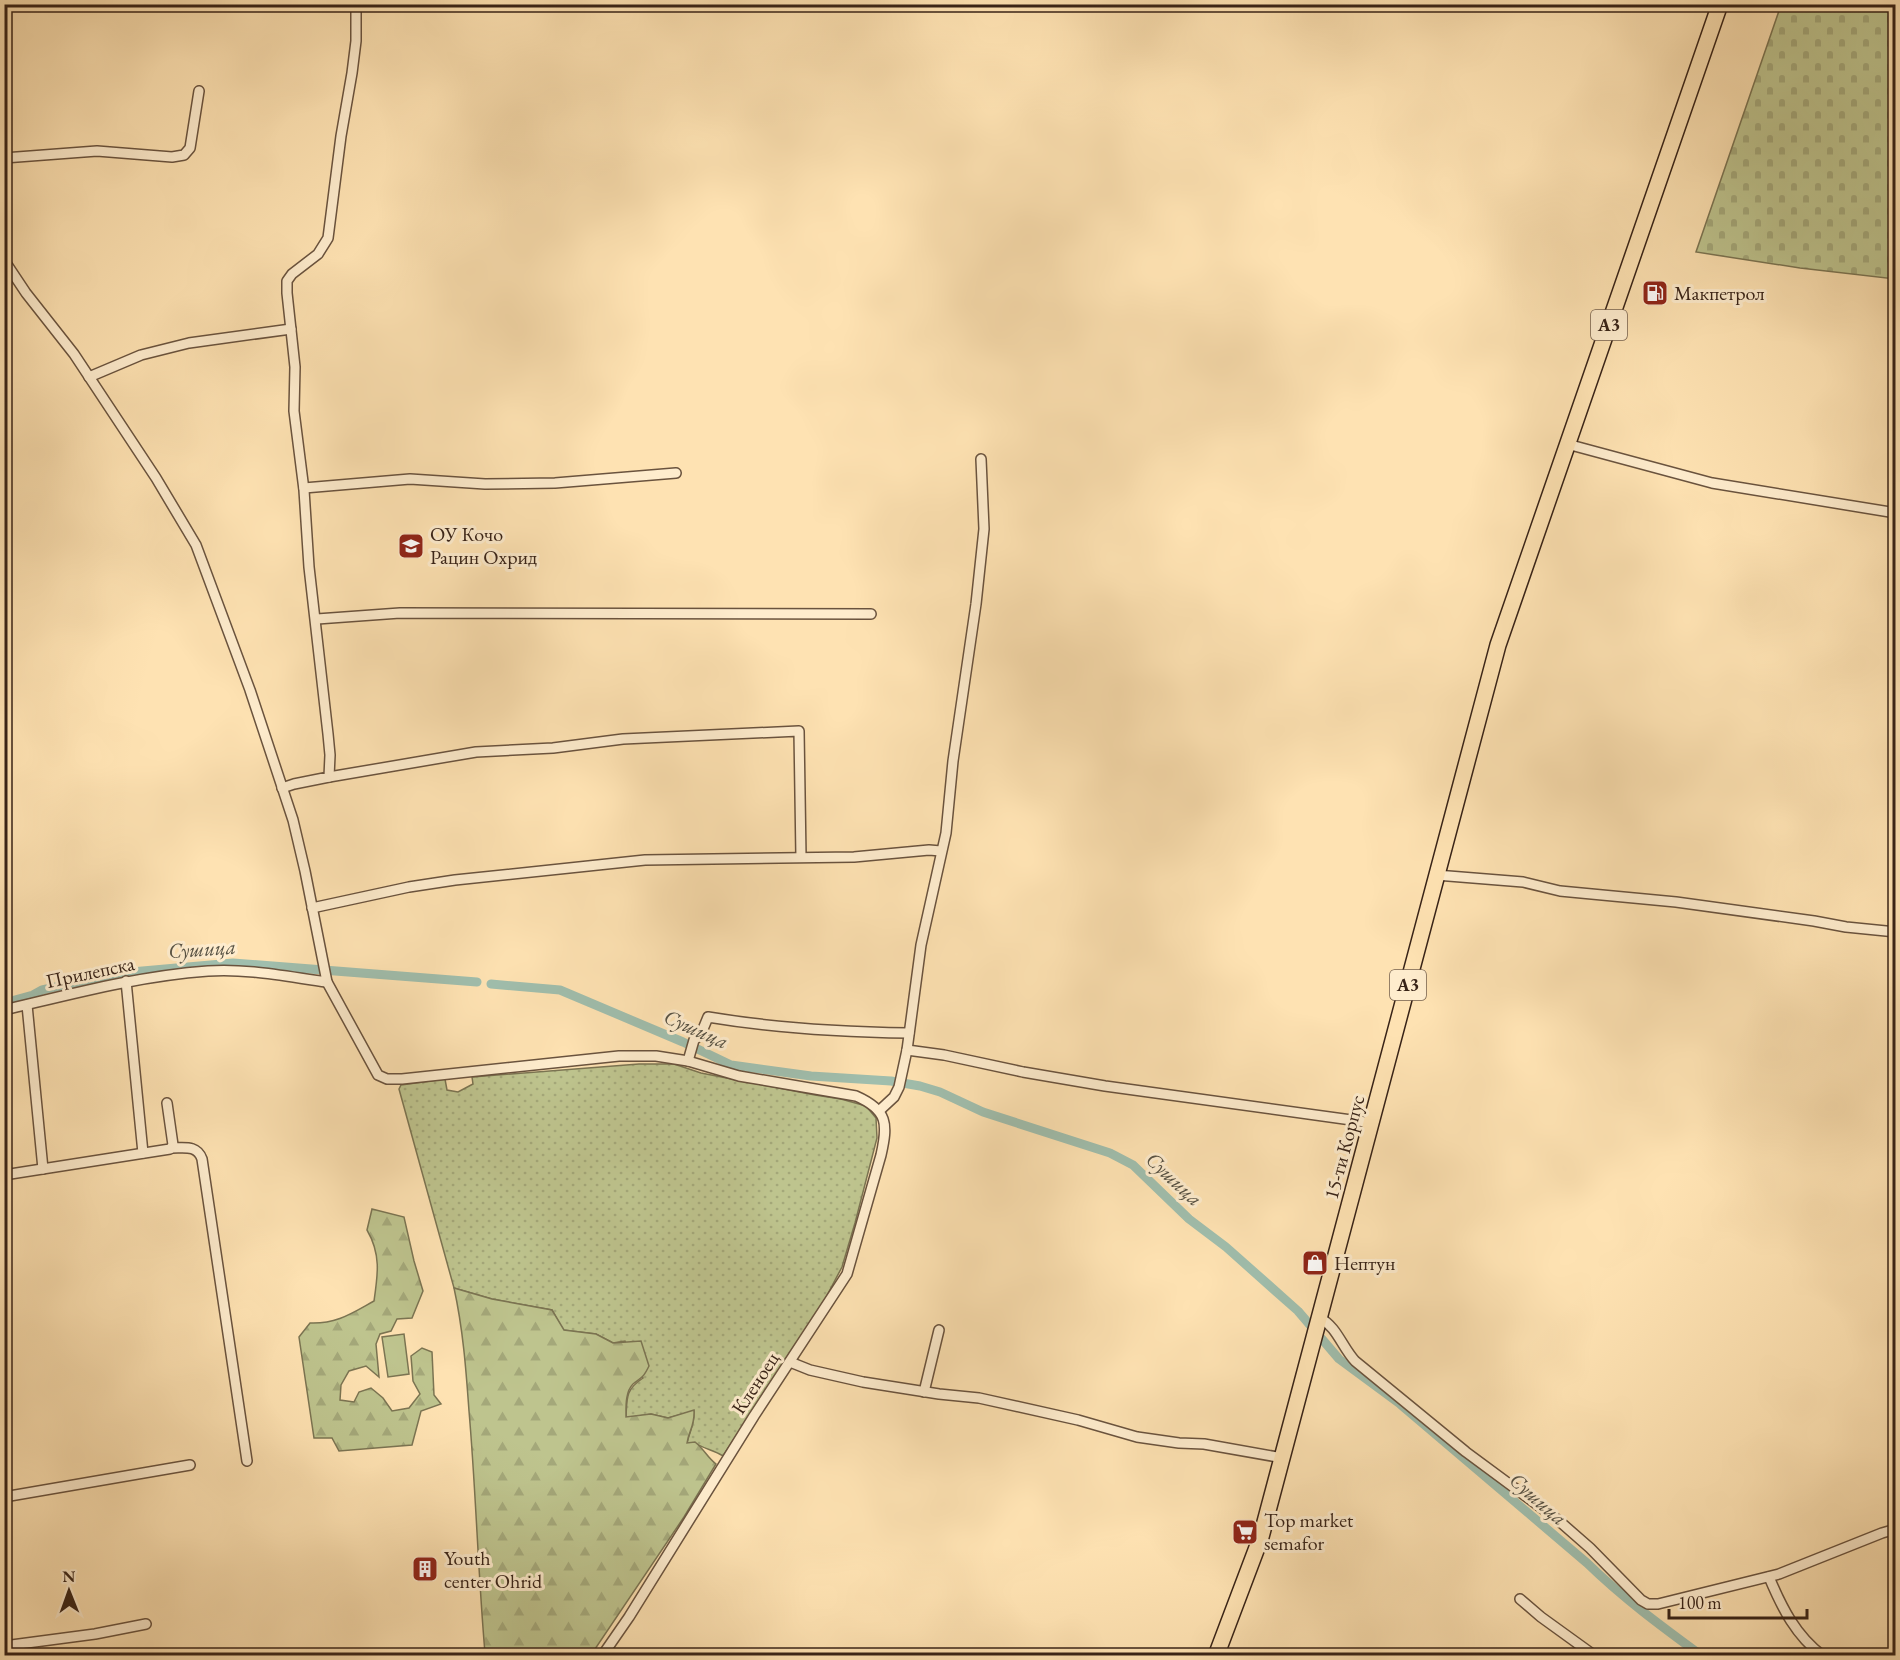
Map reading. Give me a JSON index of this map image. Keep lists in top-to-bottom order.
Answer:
{
  "streets": {
    "main road": ["A3", "15-ти Корпус"],
    "street": ["Прилепска", "Кленоец"]
  },
  "crossings": [
    ["A3", "15-ти Корпус"]
  ],
  "water": ["Сушица"],
  "places": {
    "fuel station": ["Макпетрол"],
    "school or university": ["ОУ Кочо Рацин Охрид"],
    "shop": ["Нептун"],
    "supermarket": ["Top market semafor"],
    "building": ["Youth center Ohrid"]
  },
  "scale_bar": "100 m",
  "north": "top"
}
